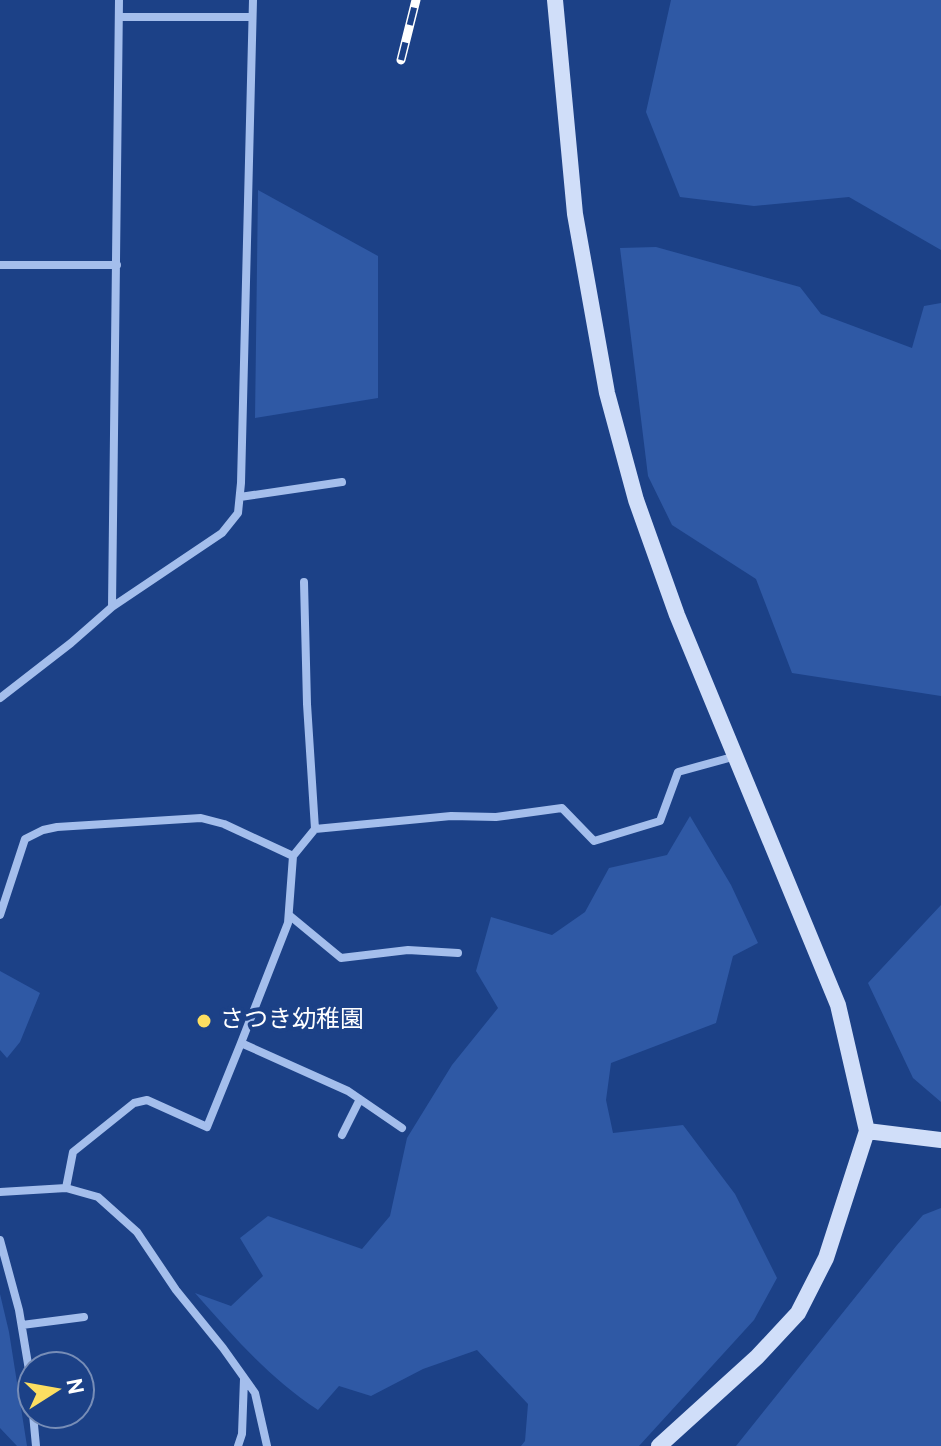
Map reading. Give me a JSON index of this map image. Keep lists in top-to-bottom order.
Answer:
{
  "places": ["さつき幼稚園"],
  "north": "right"
}
